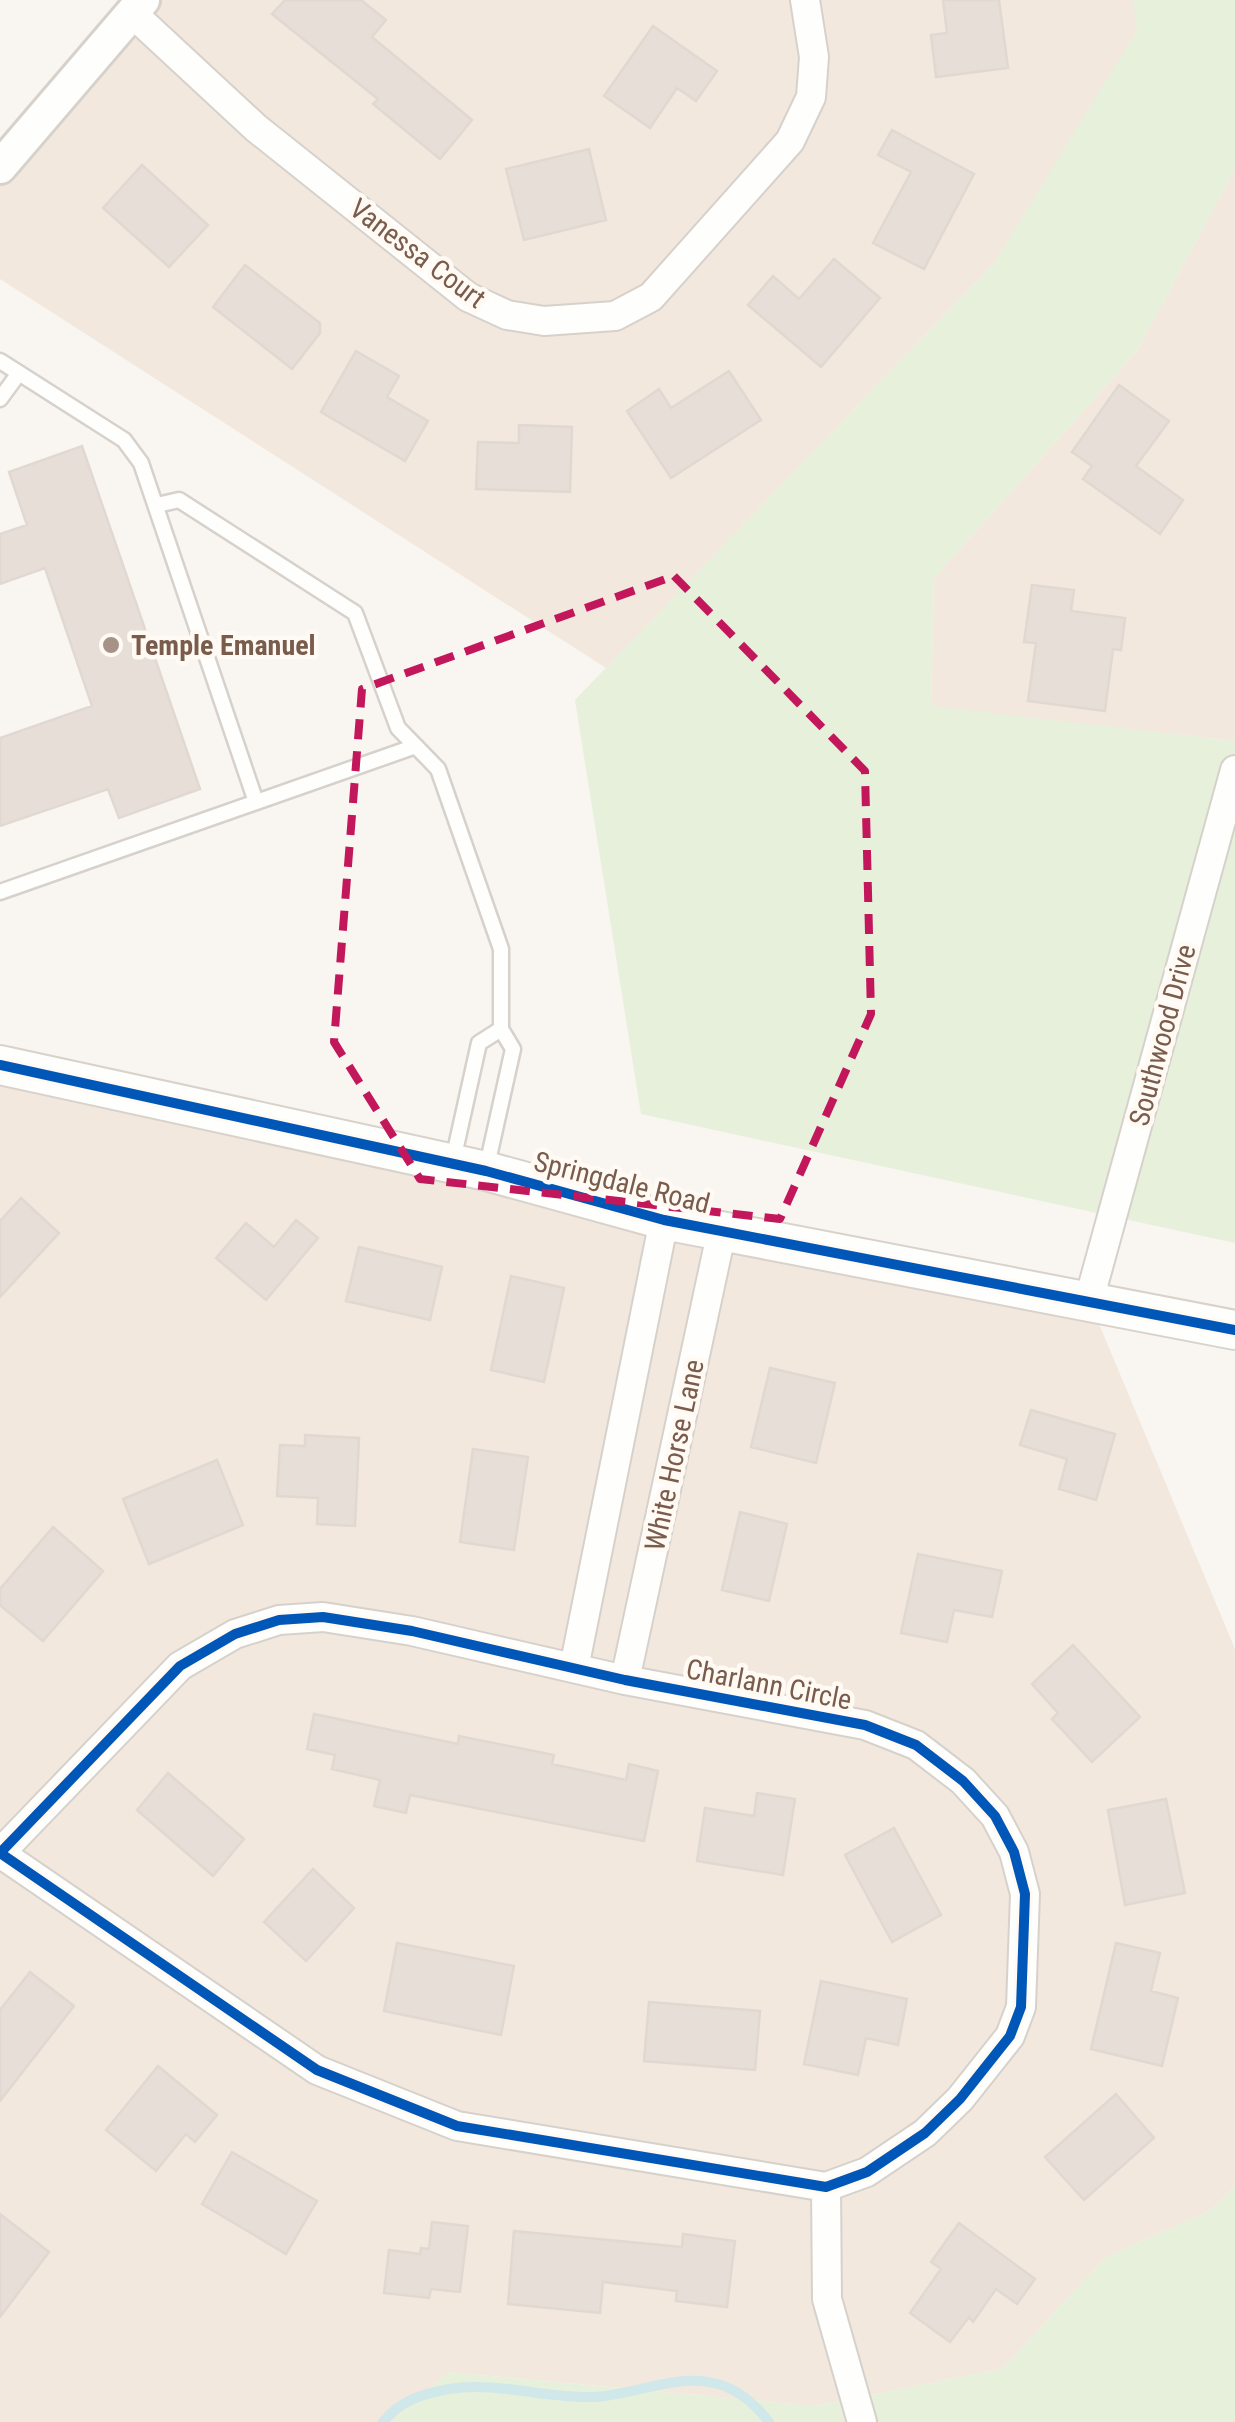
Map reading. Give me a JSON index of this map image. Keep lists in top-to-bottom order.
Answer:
{
  "streets": {
    "main road": ["Springdale Road"],
    "street": [
      "Vanessa Court",
      "Southwood Drive",
      "White Horse Lane",
      "Charlann Circle"
    ]
  },
  "crossings": [
    ["Southwood Drive", "Springdale Road"],
    ["Springdale Road", "White Horse Lane"],
    ["White Horse Lane", "Charlann Circle"]
  ],
  "places": ["Temple Emanuel"]
}
